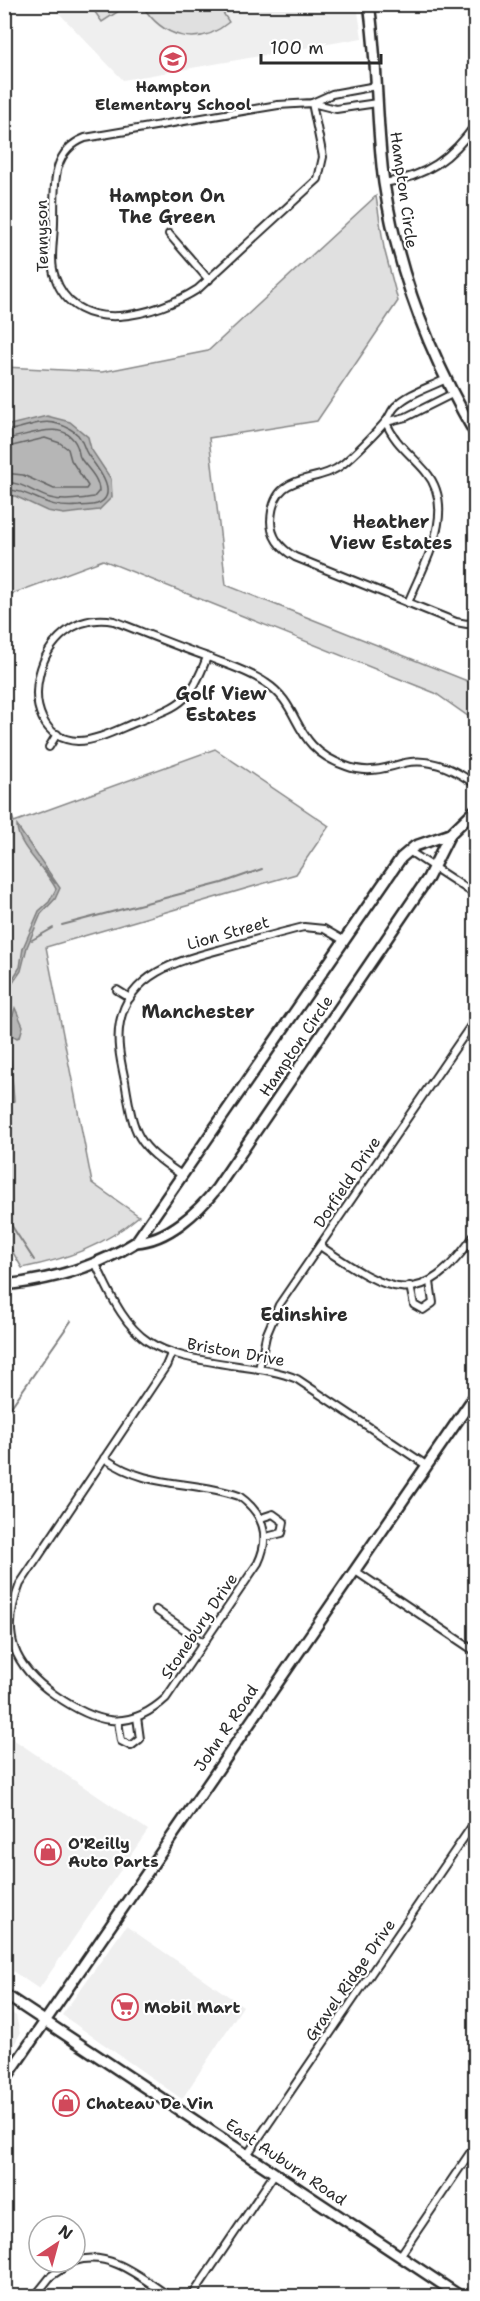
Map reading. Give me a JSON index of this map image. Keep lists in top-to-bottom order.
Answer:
{
  "streets": {
    "street": [
      "Hampton Circle",
      "Tennyson",
      "Lion Street",
      "Dorfield Drive",
      "Briston Drive",
      "Stonebury Drive",
      "John R Road",
      "Gravel Ridge Drive",
      "East Auburn Road"
    ]
  },
  "crossings": [
    ["Hampton Circle", "Tennyson"],
    ["Hampton Circle", "Lion Street"],
    ["Hampton Circle", "Briston Drive"],
    ["Dorfield Drive", "Briston Drive"],
    ["Briston Drive", "Stonebury Drive"],
    ["Briston Drive", "John R Road"],
    ["John R Road", "East Auburn Road"],
    ["Gravel Ridge Drive", "East Auburn Road"]
  ],
  "districts": [
    "Hampton On The Green",
    "Heather View Estates",
    "Golf View Estates",
    "Manchester",
    "Edinshire"
  ],
  "places": {
    "school or university": ["Hampton Elementary School"],
    "shop": ["O'Reilly Auto Parts", "Chateau De Vin"],
    "supermarket": ["Mobil Mart"]
  },
  "scale_bar": "100 m",
  "north": "top right"
}
